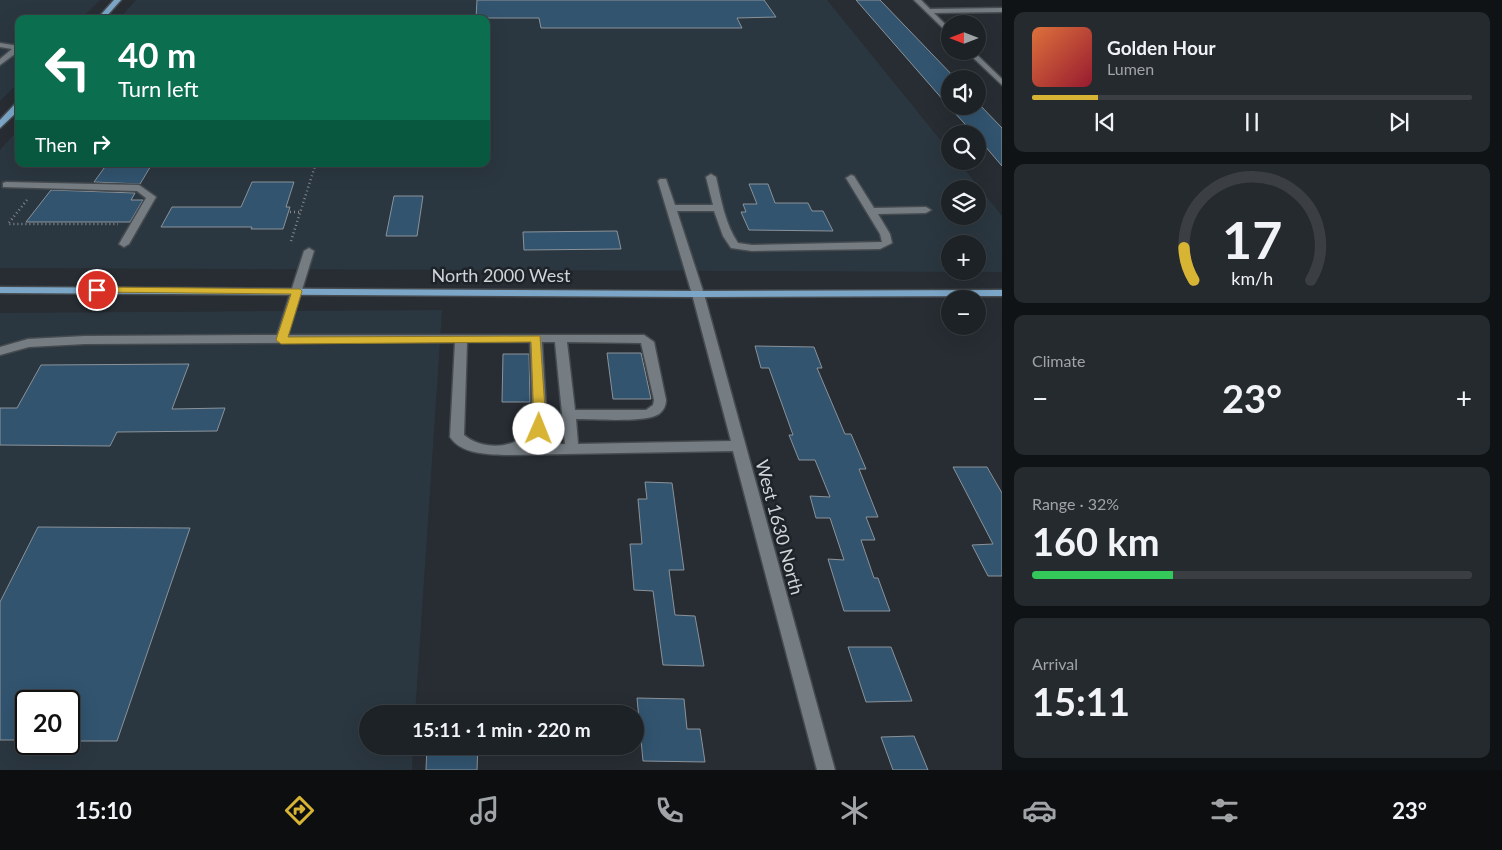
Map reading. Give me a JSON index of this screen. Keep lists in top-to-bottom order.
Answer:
{
  "streets": {
    "main road": ["North 2000 West"],
    "street": ["West 1630 North"]
  },
  "crossings": [
    ["North 2000 West", "West 1630 North"]
  ],
  "north": "left",
  "page": {
    "map_buttons": ["+", "−"],
    "turn": ["40 m", "Turn left"],
    "song": ["Golden Hour", "Lumen"],
    "then": "Then",
    "tile": [
      "Climate",
      ["Range · 32%", "160 km"],
      ["Arrival", "15:11"]
    ],
    "heat": ["−", "23°", "+"],
    "limit": "20",
    "trip": "15:11 · 1 min · 220 m",
    "tabs": ["15:10", "23°"],
    "gauge": ["17", "km/h"]
  }
}
